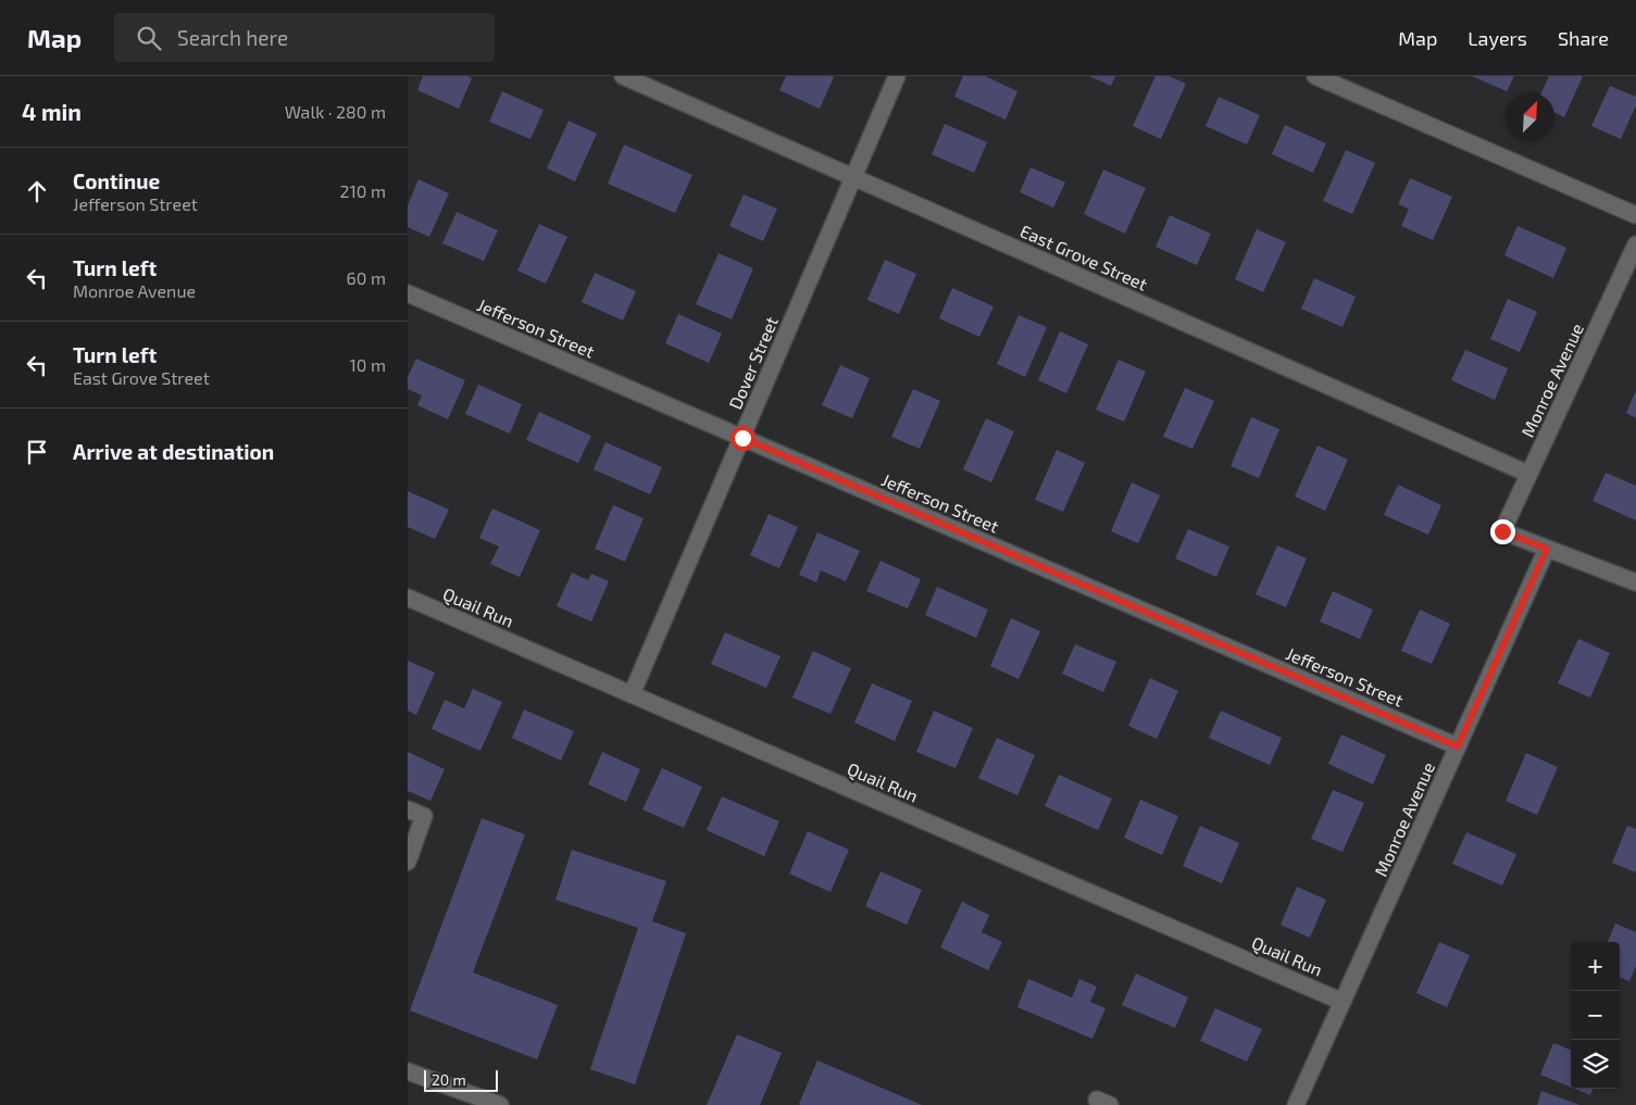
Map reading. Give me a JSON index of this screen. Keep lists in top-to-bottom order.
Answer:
{
  "streets": {
    "street": [
      "East Grove Street",
      "Jefferson Street",
      "Dover Street",
      "Monroe Avenue",
      "Quail Run"
    ]
  },
  "crossings": [
    ["East Grove Street", "Dover Street"],
    ["East Grove Street", "Monroe Avenue"],
    ["Jefferson Street", "Dover Street"],
    ["Jefferson Street", "Monroe Avenue"],
    ["Dover Street", "Quail Run"],
    ["Monroe Avenue", "Quail Run"]
  ],
  "scale_bar": "20 m",
  "north": "top right",
  "page": {
    "header": "Map",
    "search": "Search here",
    "nav": ["Map", "Layers", "Share"],
    "heading": ["4 min", "Walk · 280 m"],
    "list": [
      ["Continue", "Jefferson Street", "210 m"],
      ["Turn left", "Monroe Avenue", "60 m"],
      ["Turn left", "East Grove Street", "10 m"],
      "Arrive at destination"
    ],
    "map_buttons": ["+", "−"],
    "scale": "20 m"
  }
}
